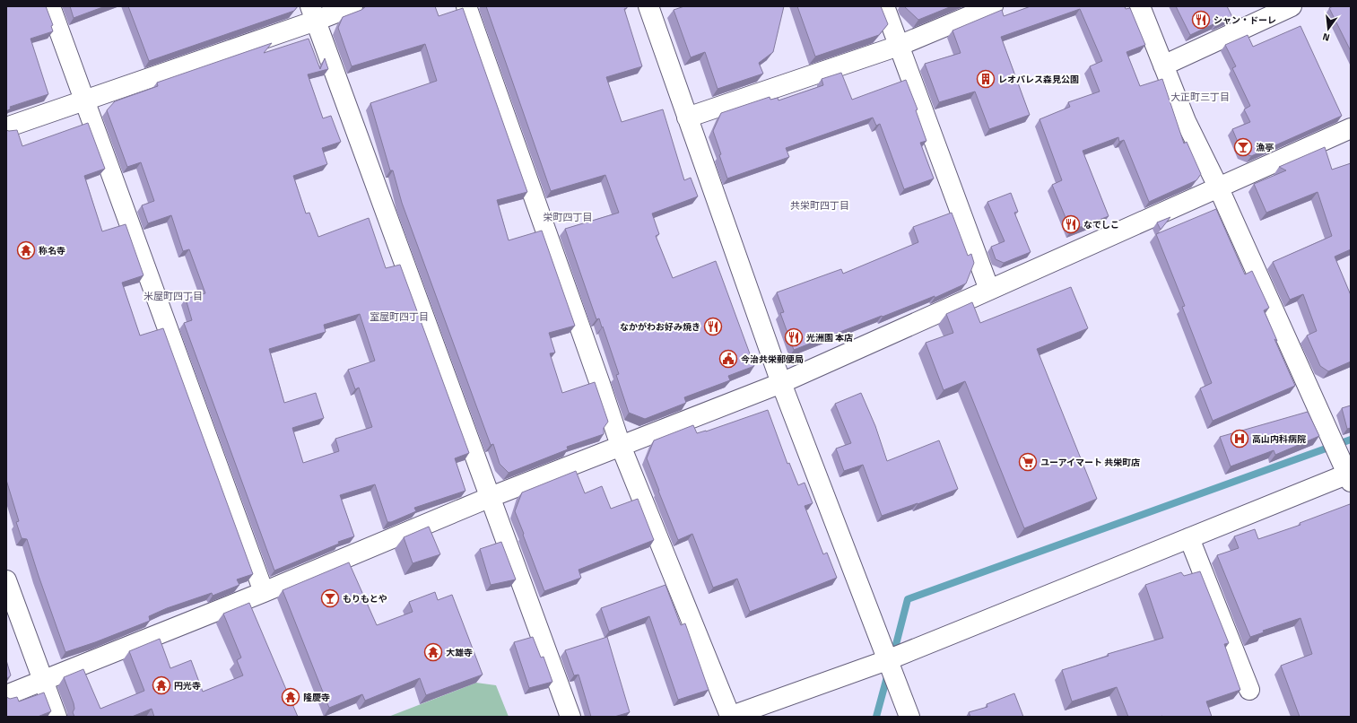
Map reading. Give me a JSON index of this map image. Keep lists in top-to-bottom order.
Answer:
{
  "districts": [
    "大正町三丁目",
    "共栄町四丁目",
    "栄町四丁目",
    "米屋町四丁目",
    "室屋町四丁目"
  ],
  "places": {
    "restaurant": [
      "シャン・ドーレ",
      "なでしこ",
      "なかがわお好み焼き",
      "光洲園 本店"
    ],
    "building": ["レオパレス森見公園"],
    "bar": ["漁亭", "もりもとや"],
    "temple": [
      "称名寺",
      "大雄寺",
      "円光寺",
      "隆慶寺"
    ],
    "public building": ["今治共栄郵便局"],
    "hospital": ["高山内科病院"],
    "supermarket": ["ユーアイマート 共栄町店"]
  },
  "north": "bottom"
}
